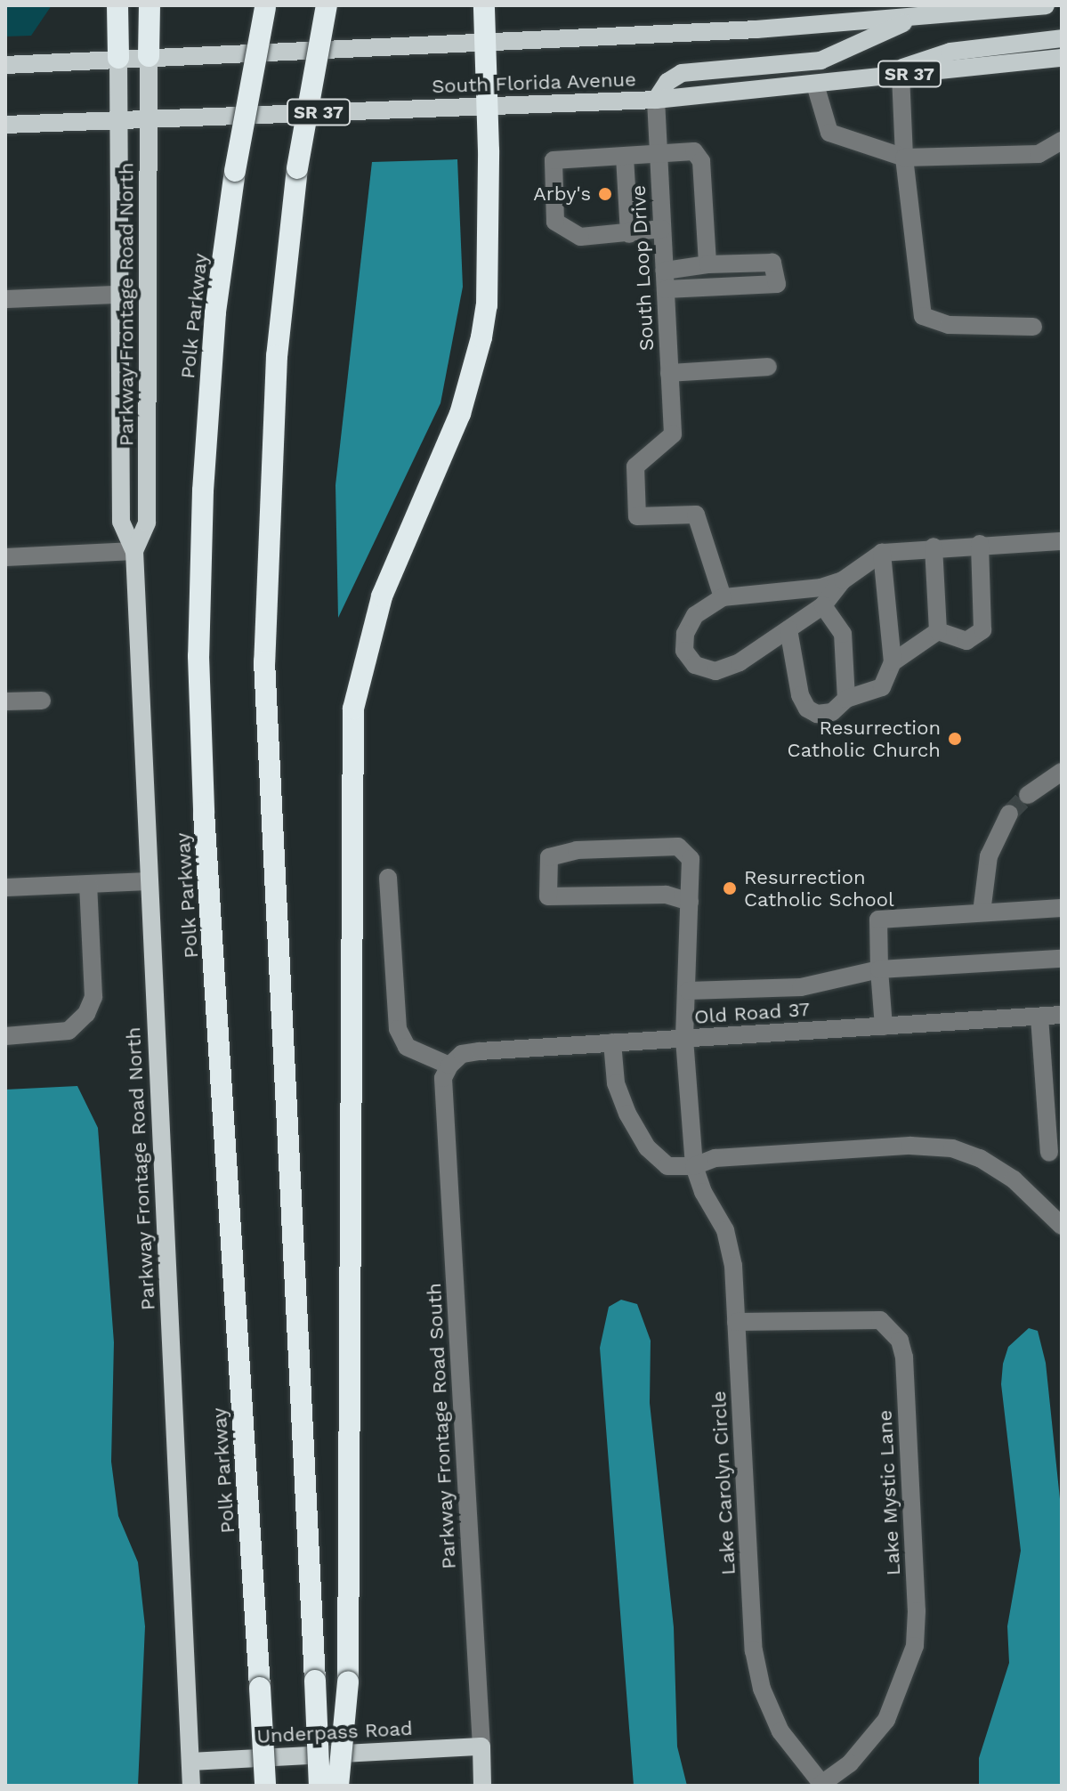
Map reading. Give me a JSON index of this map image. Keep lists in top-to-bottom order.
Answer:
{
  "streets": {
    "highway": ["Polk Parkway"],
    "main road": [
      "SR 37",
      "South Florida Avenue",
      "Parkway Frontage Road North",
      "Parkway Frontage Road South",
      "Underpass Road"
    ],
    "street": [
      "South Loop Drive",
      "Old Road 37",
      "Lake Carolyn Circle",
      "Lake Mystic Lane"
    ]
  },
  "crossings": [
    ["South Florida Avenue", "South Loop Drive"],
    ["South Florida Avenue", "Parkway Frontage Road North"],
    ["Parkway Frontage Road North", "Underpass Road"],
    ["Old Road 37", "Parkway Frontage Road South"],
    ["Old Road 37", "Lake Carolyn Circle"],
    ["Parkway Frontage Road South", "Underpass Road"],
    ["Lake Carolyn Circle", "Lake Mystic Lane"]
  ],
  "places": ["Arby's", "Resurrection Catholic Church", "Resurrection Catholic School"]
}
